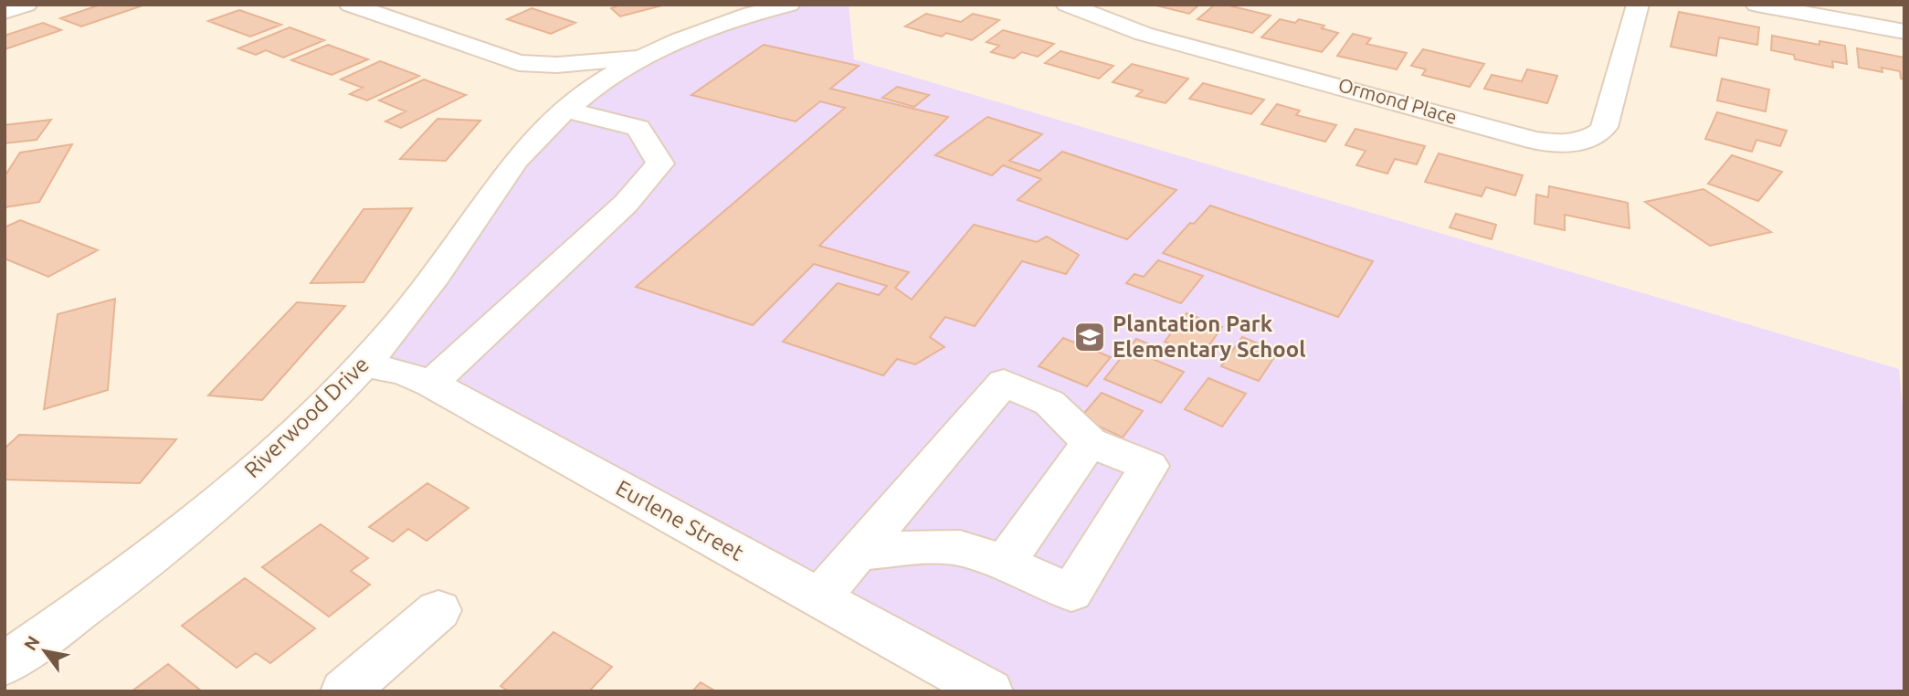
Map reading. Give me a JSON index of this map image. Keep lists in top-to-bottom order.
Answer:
{
  "streets": {
    "street": ["Ormond Place", "Riverwood Drive", "Eurlene Street"]
  },
  "crossings": [
    ["Riverwood Drive", "Eurlene Street"]
  ],
  "places": {
    "school or university": ["Plantation Park Elementary School"]
  },
  "north": "top left"
}
